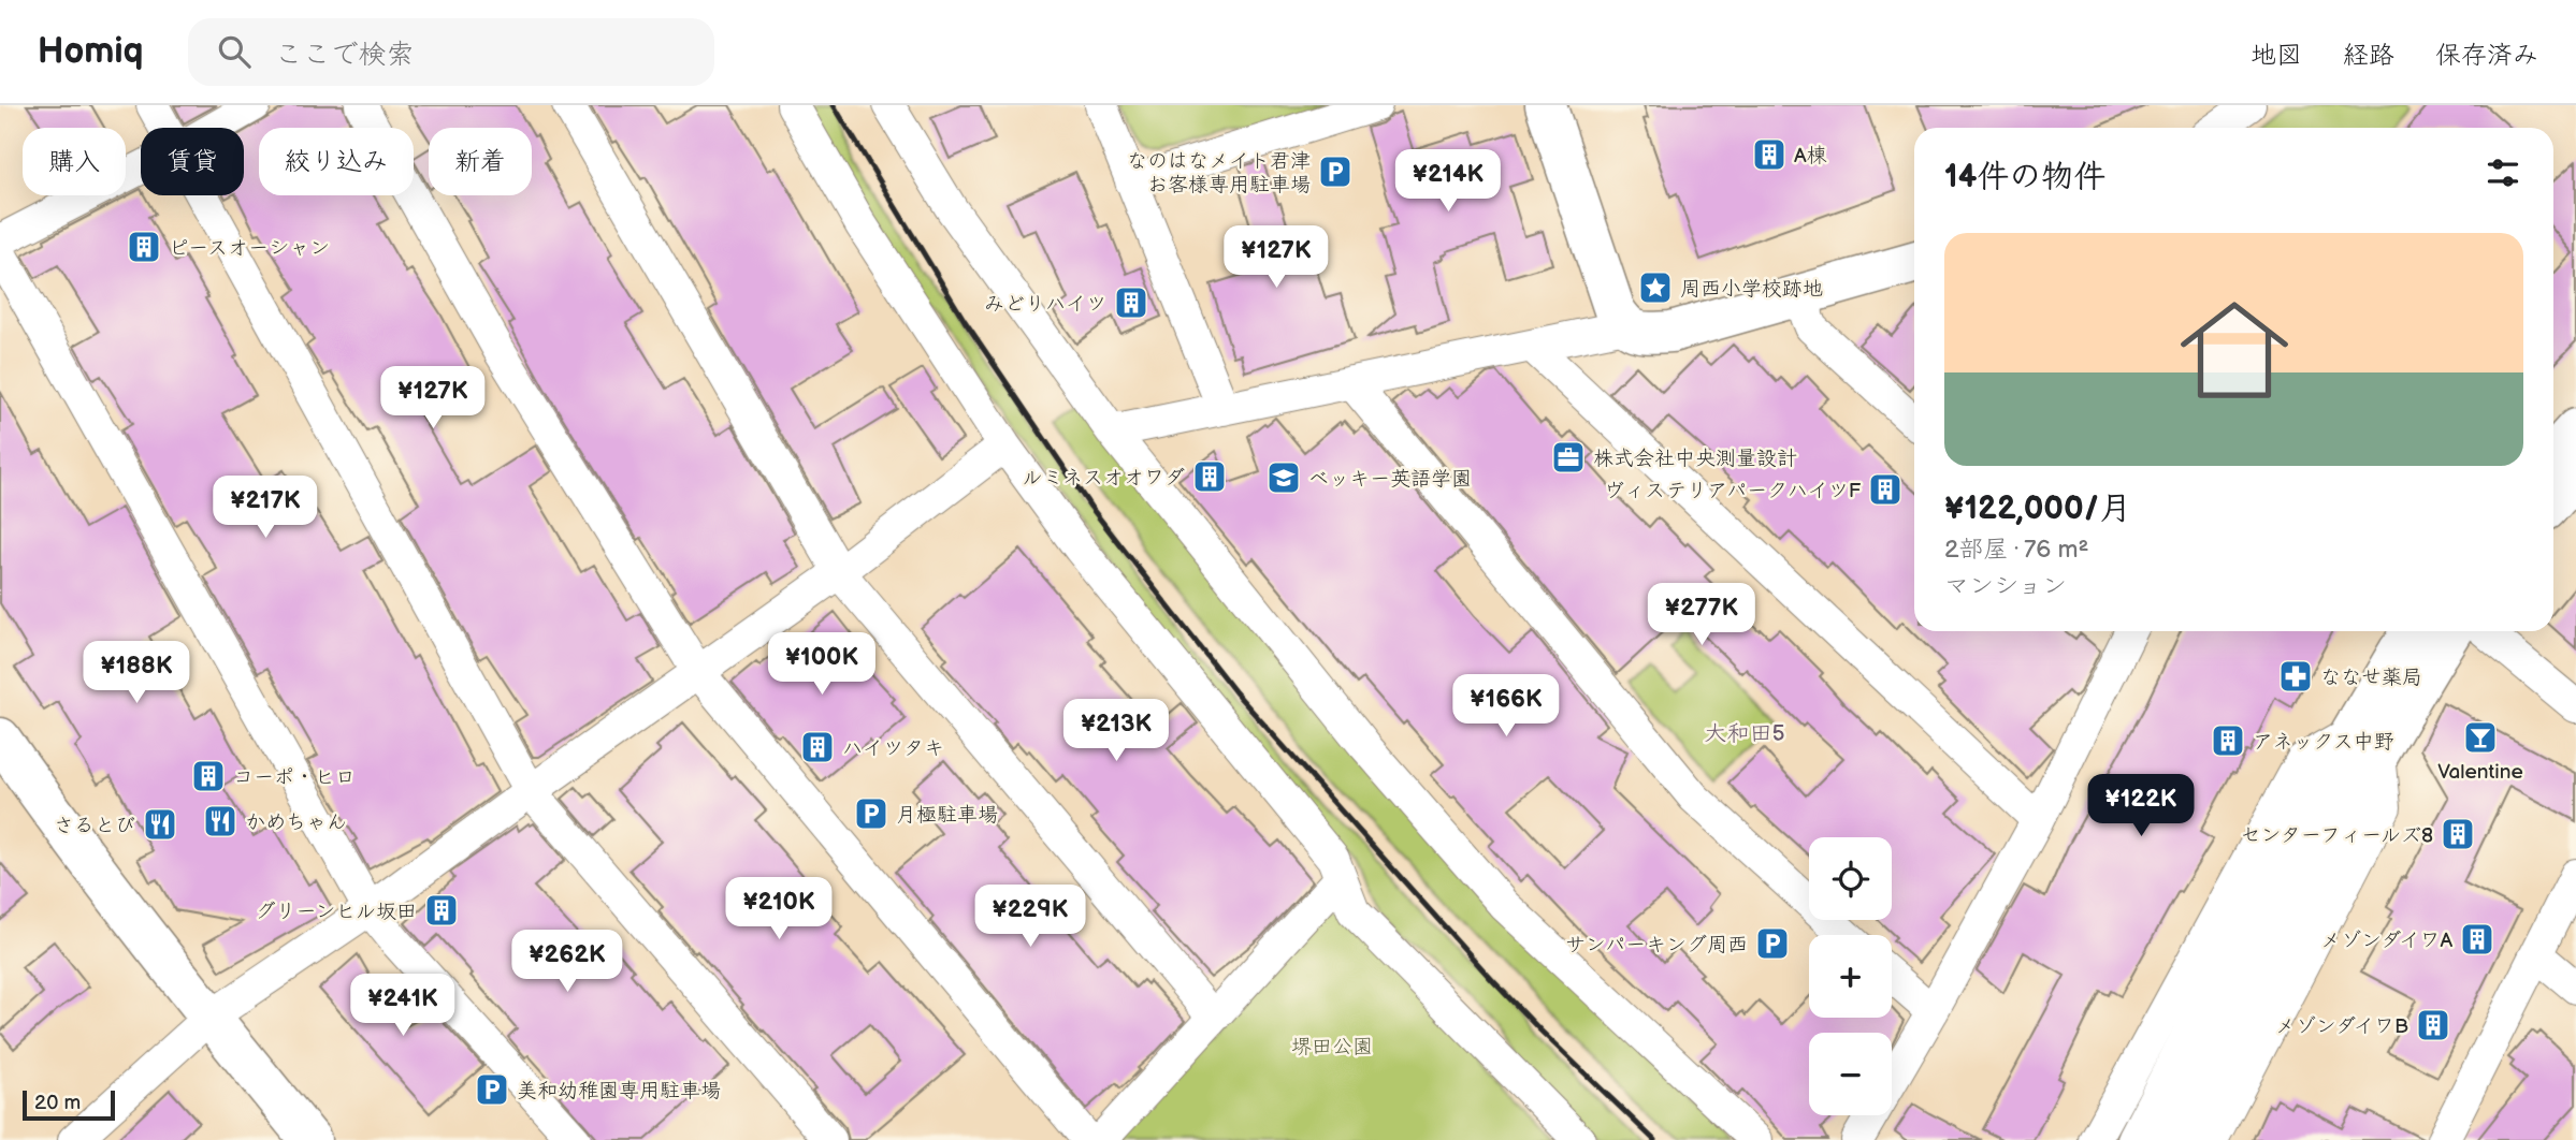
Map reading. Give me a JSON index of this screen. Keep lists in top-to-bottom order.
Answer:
{
  "districts": ["大和田5"],
  "parks": ["堺田公園"],
  "places": {
    "building": [
      "A棟",
      "ピースオーシャン",
      "みどりハイツ",
      "ルミネスオオワダ",
      "ヴィステリアパークハイツF",
      "アネックス中野",
      "ハイツタキ",
      "コーポ・ヒロ",
      "センターフィールズ8",
      "グリーンヒル坂田",
      "メゾンダイワA",
      "メゾンダイワB"
    ],
    "parking": [
      "なのはなメイト君津 お客様専用駐車場",
      "月極駐車場",
      "サンパーキング周西",
      "美和幼稚園専用駐車場"
    ],
    "place": ["周西小学校跡地"],
    "office": ["株式会社中央測量設計"],
    "school or university": ["ベッキー英語学園"],
    "pharmacy": ["ななせ薬局"],
    "bar": ["Valentine"],
    "restaurant": ["かめちゃん", "さるとび"]
  },
  "scale_bar": "20 m",
  "page": {
    "header": "Homiq",
    "search": "ここで検索",
    "nav": ["地図", "経路", "保存済み"],
    "chip": [
      "購入",
      "賃貸",
      "絞り込み",
      "新着"
    ],
    "heading": "14件の物件",
    "price": [
      "¥214K",
      "¥127K",
      "¥127K",
      "¥217K",
      "¥277K",
      "¥100K",
      "¥188K",
      "¥166K",
      "¥213K",
      "¥122K",
      "¥210K",
      "¥229K",
      "¥262K",
      "¥241K"
    ],
    "list": [
      {
        "name": "¥122,000/月",
        "note": "2部屋 · 76 m² · マンション"
      }
    ],
    "map_buttons": ["+", "−"],
    "scale": "20 m"
  }
}
